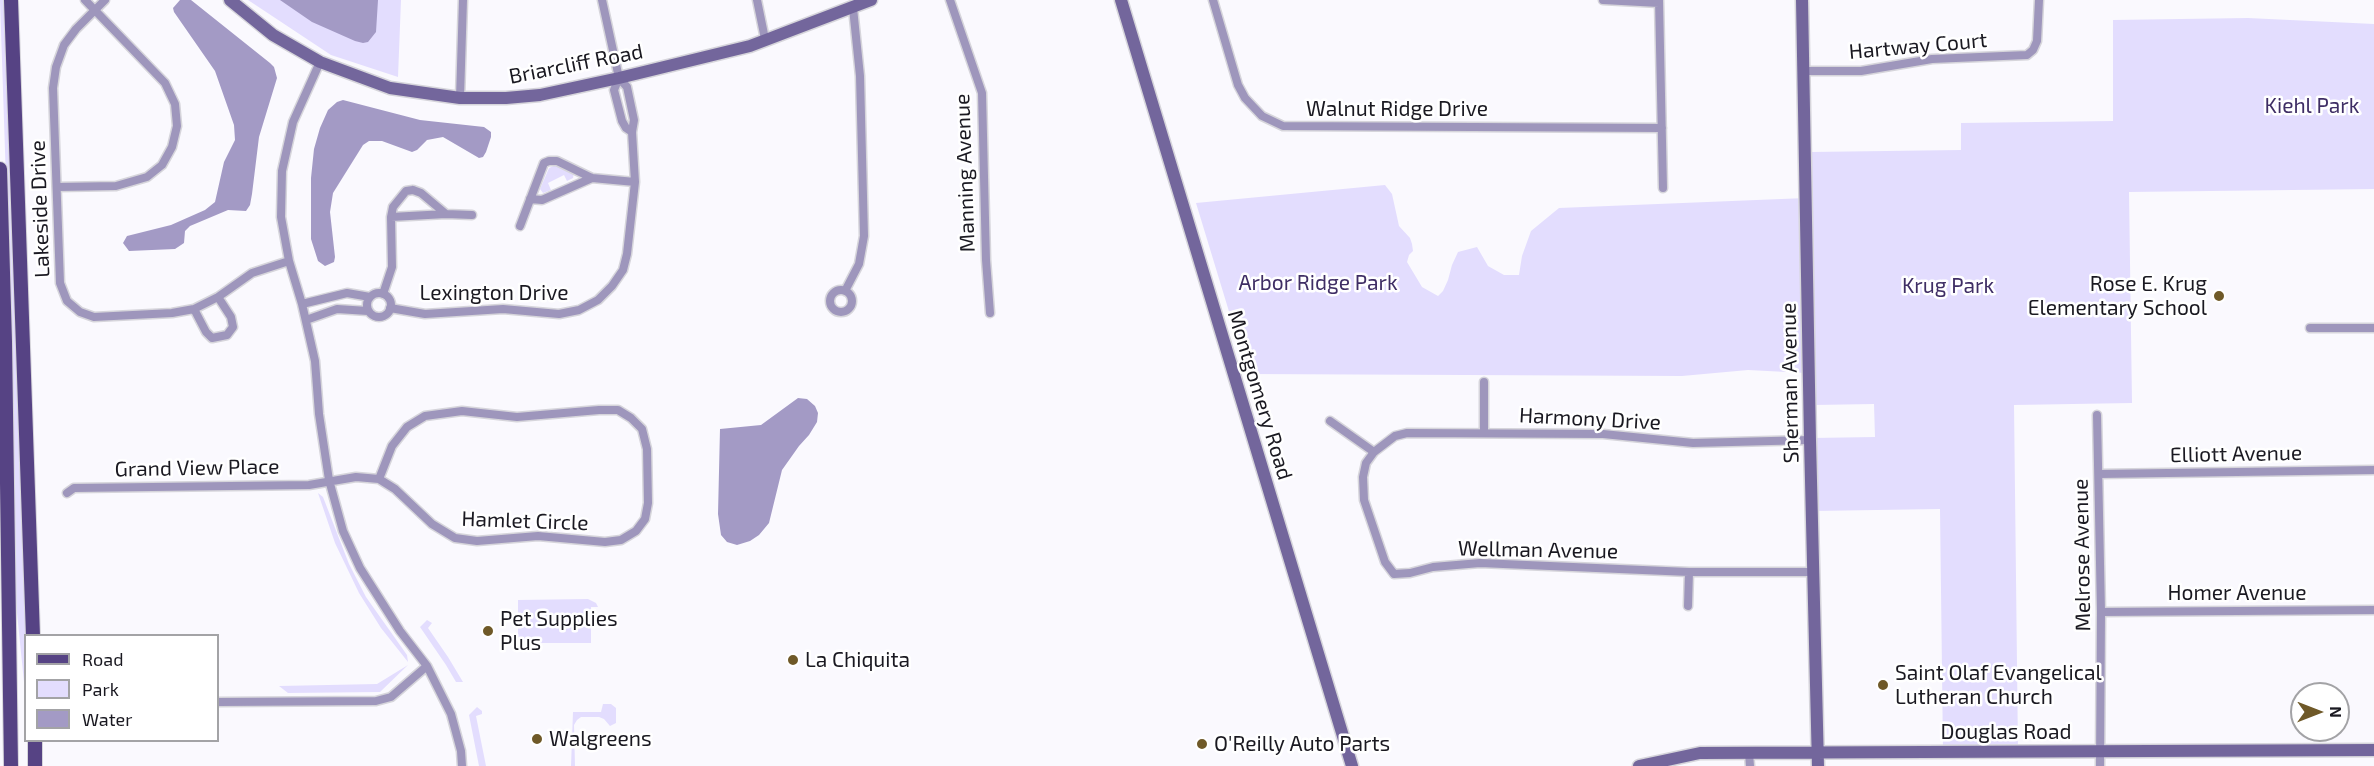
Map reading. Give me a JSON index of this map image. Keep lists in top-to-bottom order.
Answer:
{
  "streets": {
    "street": [
      "Hartway Court",
      "Briarcliff Road",
      "Walnut Ridge Drive",
      "Manning Avenue",
      "Lakeside Drive",
      "Lexington Drive",
      "Sherman Avenue",
      "Montgomery Road",
      "Harmony Drive",
      "Elliott Avenue",
      "Grand View Place",
      "Hamlet Circle",
      "Wellman Avenue",
      "Melrose Avenue",
      "Homer Avenue",
      "Douglas Road"
    ]
  },
  "crossings": [
    ["Hartway Court", "Sherman Avenue"],
    ["Briarcliff Road", "Lexington Drive"],
    ["Sherman Avenue", "Harmony Drive"],
    ["Sherman Avenue", "Wellman Avenue"],
    ["Sherman Avenue", "Douglas Road"],
    ["Harmony Drive", "Wellman Avenue"],
    ["Elliott Avenue", "Melrose Avenue"],
    ["Melrose Avenue", "Homer Avenue"],
    ["Melrose Avenue", "Douglas Road"]
  ],
  "parks": ["Kiehl Park", "Arbor Ridge Park", "Krug Park"],
  "places": [
    "Rose E. Krug Elementary School",
    "Pet Supplies Plus",
    "La Chiquita",
    "Saint Olaf Evangelical Lutheran Church",
    "Walgreens",
    "O'Reilly Auto Parts"
  ],
  "legend": ["Road", "Park", "Water"],
  "north": "right"
}
